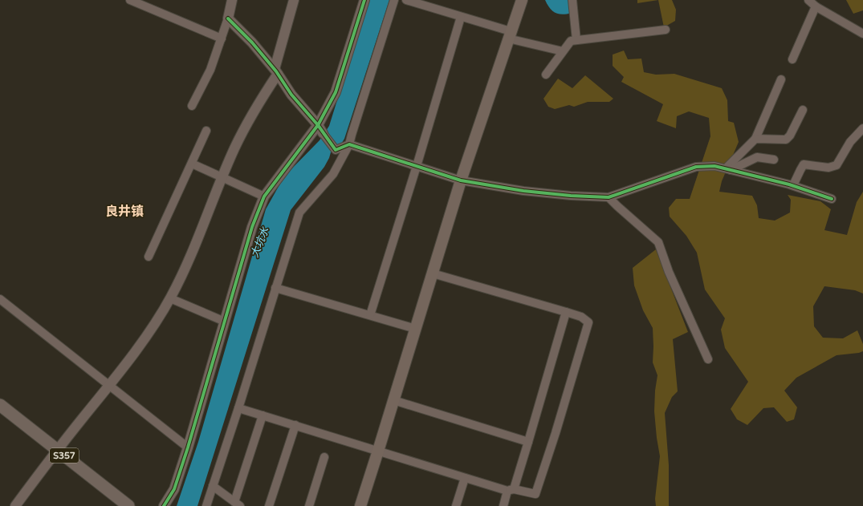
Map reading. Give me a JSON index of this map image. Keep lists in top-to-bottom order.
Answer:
{
  "streets": {
    "main road": ["S357"]
  },
  "districts": ["良井镇"],
  "water": ["大坑水"]
}
